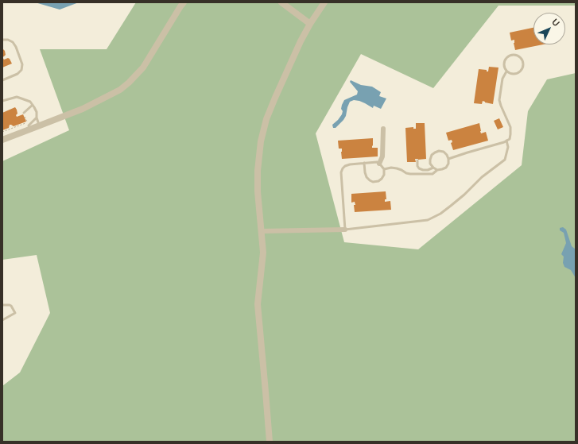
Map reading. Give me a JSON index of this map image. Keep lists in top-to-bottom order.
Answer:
{
  "north": "top right"
}
